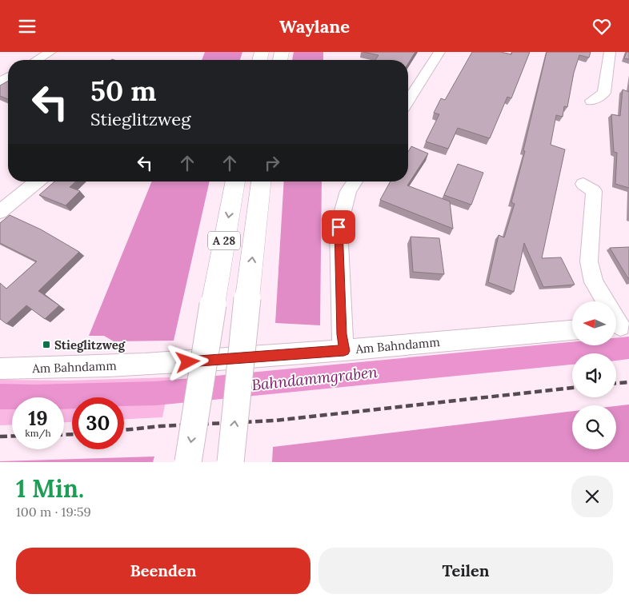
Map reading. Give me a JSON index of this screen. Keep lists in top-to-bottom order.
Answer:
{
  "streets": {
    "highway": ["A 28"],
    "street": ["Am Bahndamm"]
  },
  "water": ["Bahndammgraben"],
  "places": {
    "transit": ["Stieglitzweg"]
  },
  "north": "left",
  "page": {
    "header": "Waylane",
    "turn": ["50 m", "Stieglitzweg"],
    "speed": "19 km/h",
    "limit": "30",
    "heading": ["1 Min.", "100 m · 19:59"],
    "buttons": ["Beenden", "Teilen"]
  }
}
